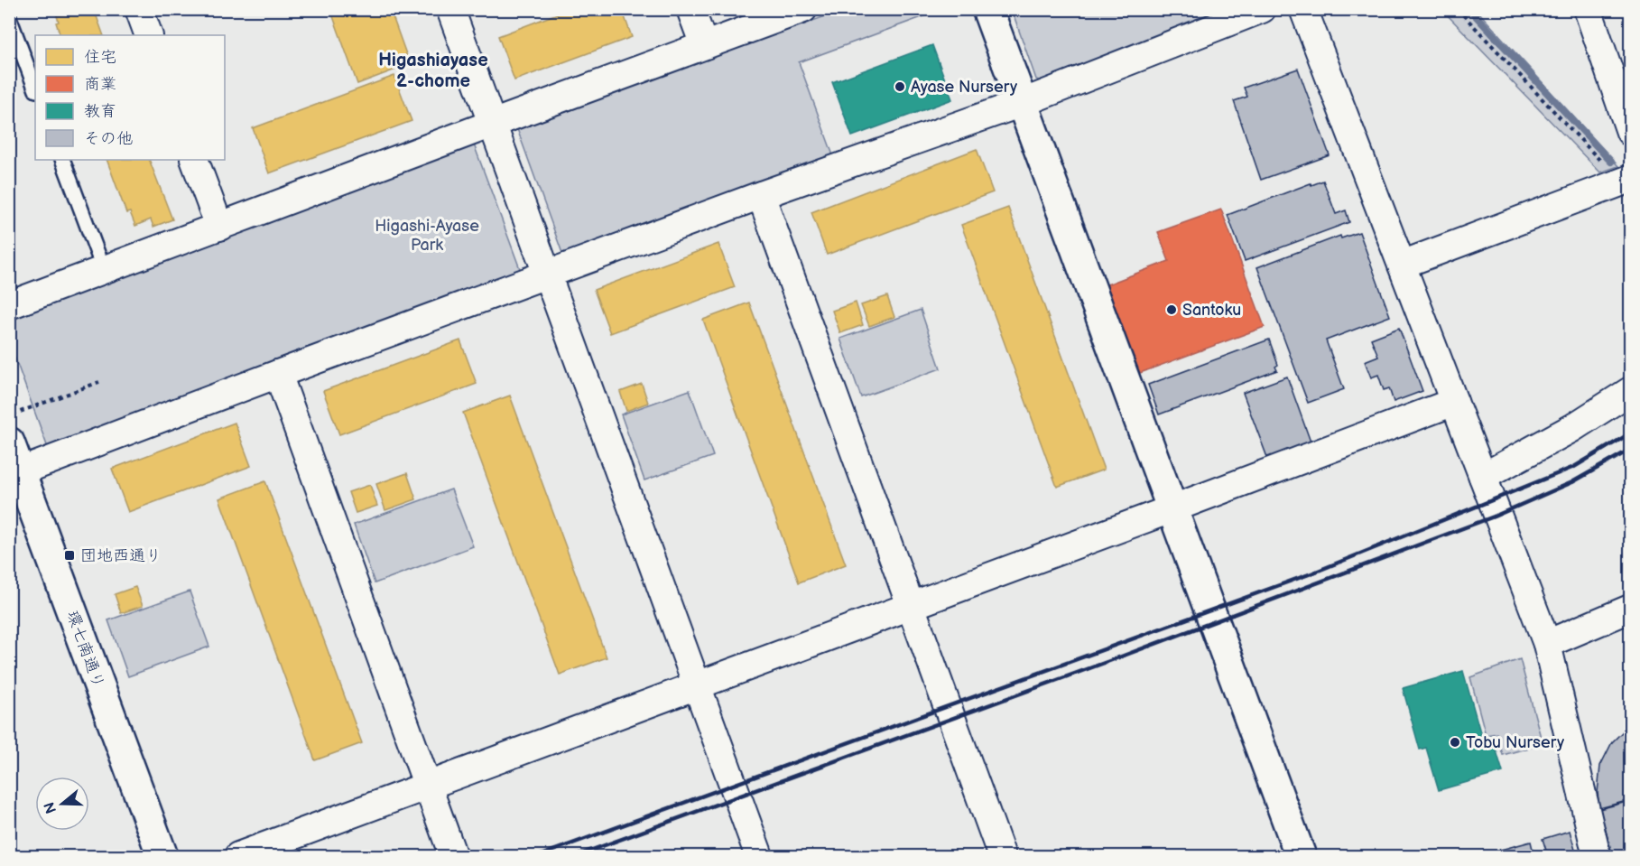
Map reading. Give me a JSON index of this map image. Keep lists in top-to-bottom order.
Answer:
{
  "streets": {
    "street": ["環七南通り"]
  },
  "districts": ["Higashiayase 2-chome"],
  "parks": ["Higashi-Ayase Park"],
  "places": {
    "other": ["Ayase Nursery", "Santoku", "Tobu Nursery"],
    "transit": ["団地西通り"]
  },
  "legend": [
    "住宅",
    "商業",
    "教育",
    "その他"
  ],
  "north": "left"
}
